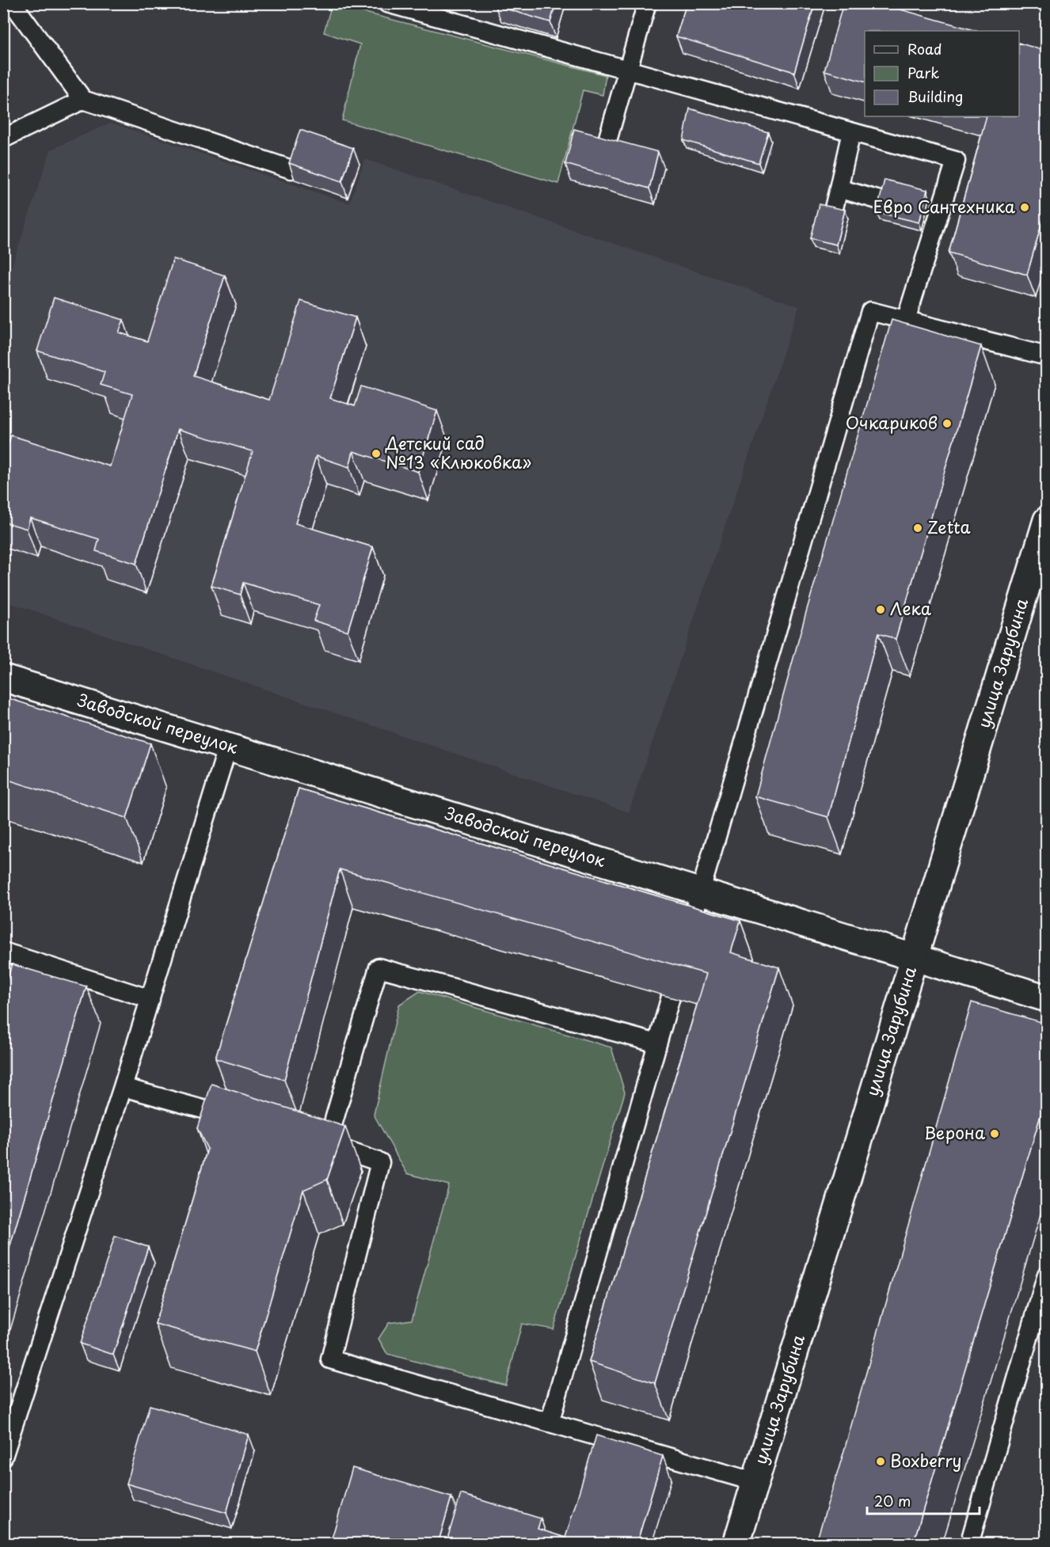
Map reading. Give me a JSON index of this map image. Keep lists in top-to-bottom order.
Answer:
{
  "streets": {
    "street": ["улица Зарубина", "Заводской переулок"]
  },
  "crossings": [
    ["улица Зарубина", "Заводской переулок"]
  ],
  "places": [
    "Евро Сантехника",
    "Очкариков",
    "Детский сад №13 «Клюковка»",
    "Zetta",
    "Лека",
    "Верона",
    "Boxberry"
  ],
  "legend": ["Road", "Park", "Building"],
  "scale_bar": "20 m"
}
